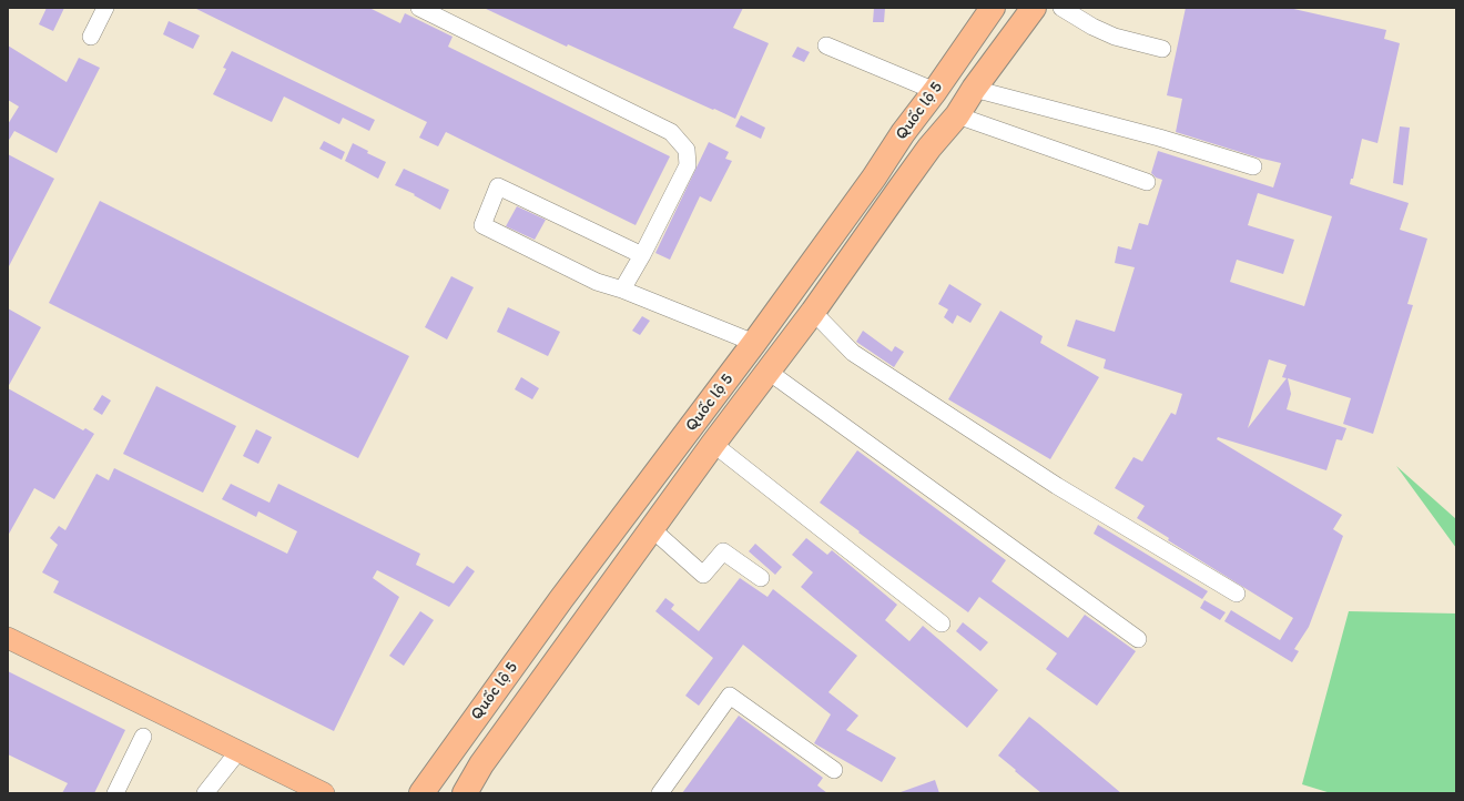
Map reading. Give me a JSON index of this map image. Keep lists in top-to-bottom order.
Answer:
{
  "streets": {
    "highway": ["Quốc lộ 5"]
  }
}
